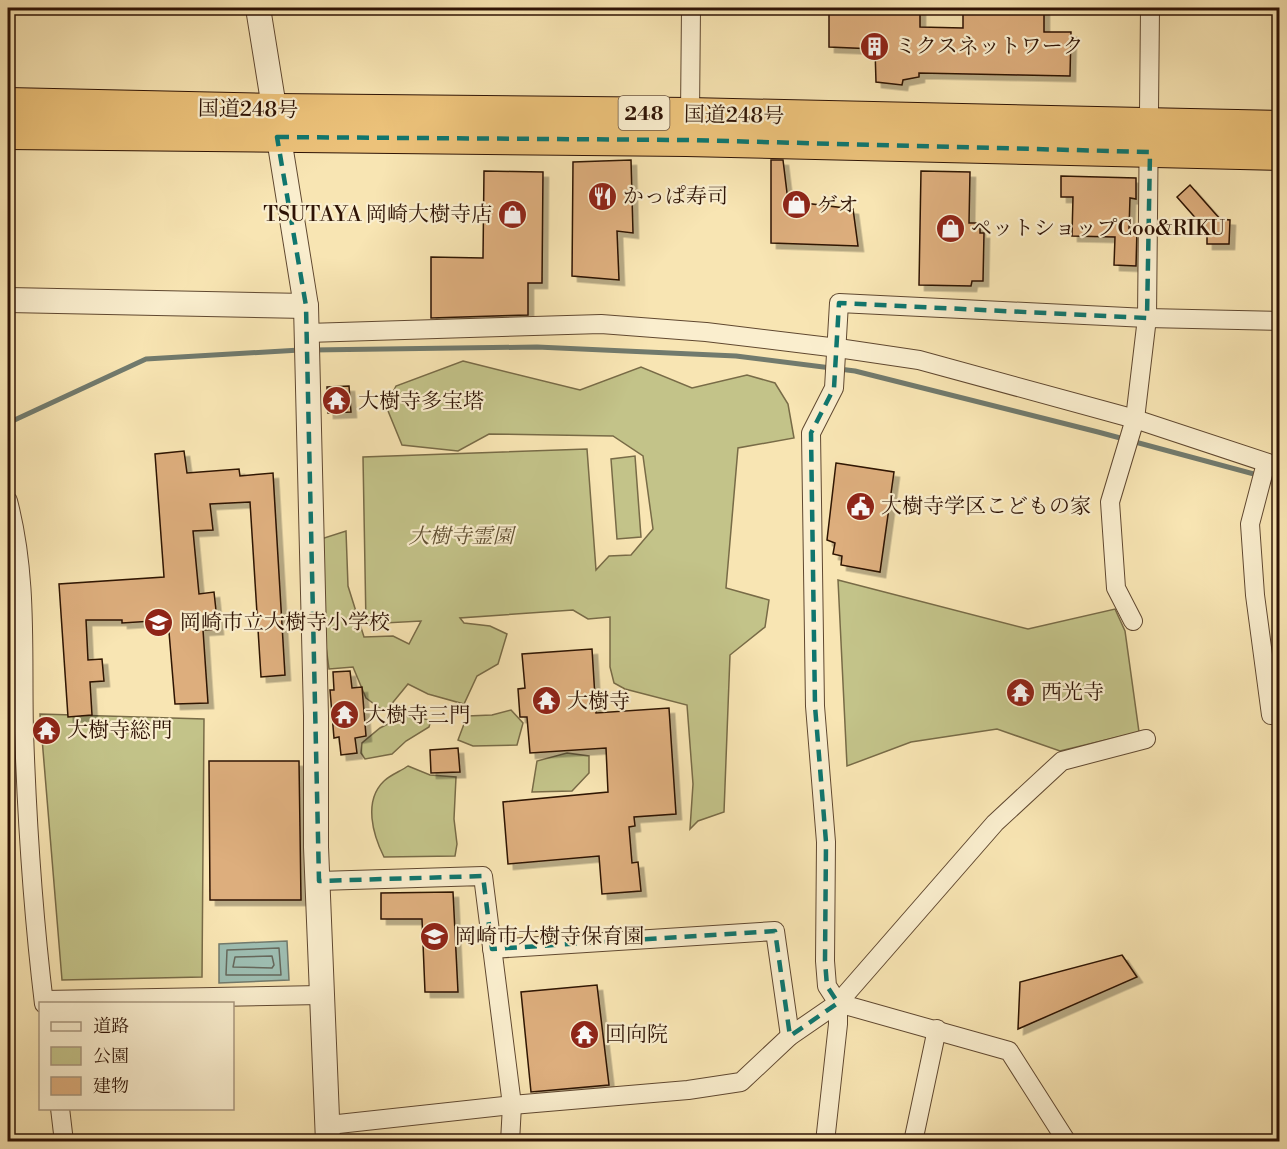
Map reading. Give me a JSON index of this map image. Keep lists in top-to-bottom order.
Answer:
{
  "streets": {
    "highway": ["国道248号", "248"]
  },
  "parks": ["大樹寺霊園"],
  "places": {
    "building": ["ミクスネットワーク"],
    "restaurant": ["かっぱ寿司"],
    "shop": ["ゲオ", "TSUTAYA 岡崎大樹寺店", "ペットショップCoo&RIKU"],
    "temple": [
      "大樹寺多宝塔",
      "西光寺",
      "大樹寺",
      "大樹寺三門",
      "大樹寺総門",
      "回向院"
    ],
    "public building": ["大樹寺学区こどもの家"],
    "school or university": ["岡崎市立大樹寺小学校", "岡崎市大樹寺保育園"]
  },
  "legend": ["道路", "公園", "建物"]
}
